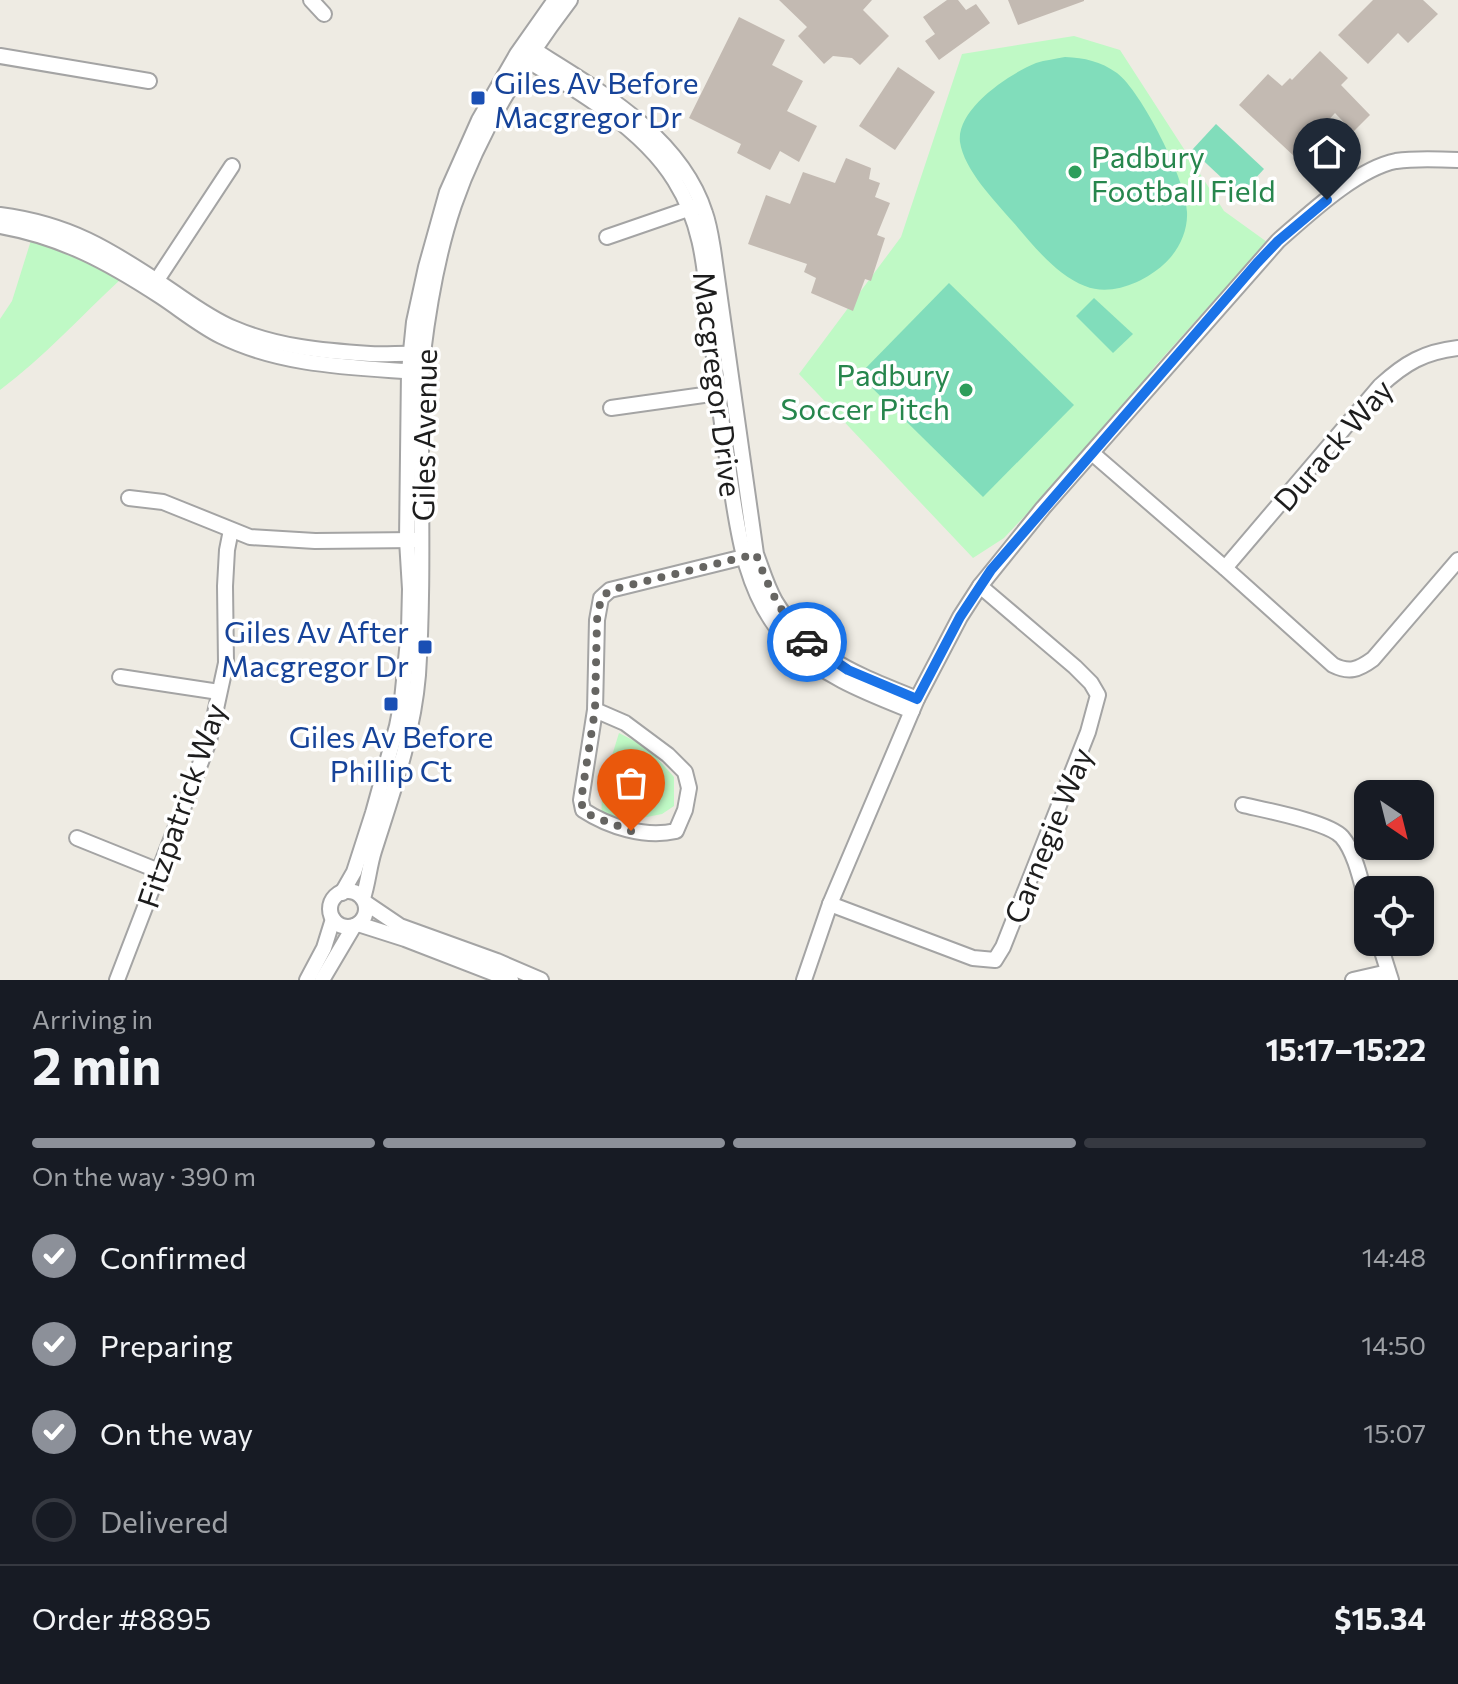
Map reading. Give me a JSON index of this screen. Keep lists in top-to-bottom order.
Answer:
{
  "streets": {
    "street": [
      "Macgregor Drive",
      "Giles Avenue",
      "Durack Way",
      "Fitzpatrick Way",
      "Carnegie Way"
    ]
  },
  "crossings": [
    ["Macgregor Drive", "Giles Avenue"]
  ],
  "places": {
    "transit": ["Giles Av Before Macgregor Dr", "Giles Av After Macgregor Dr", "Giles Av Before Phillip Ct"],
    "other": ["Padbury Football Field", "Padbury Soccer Pitch"]
  },
  "north": "bottom right",
  "page": {
    "heading": ["2 min", "Arriving in", "15:17–15:22"],
    "panel": ["Order #8895", "$15.34"],
    "bar": "On the way · 390 m",
    "list": [
      ["Confirmed", "14:48"],
      ["Preparing", "14:50"],
      ["On the way", "15:07"],
      "Delivered"
    ]
  }
}
